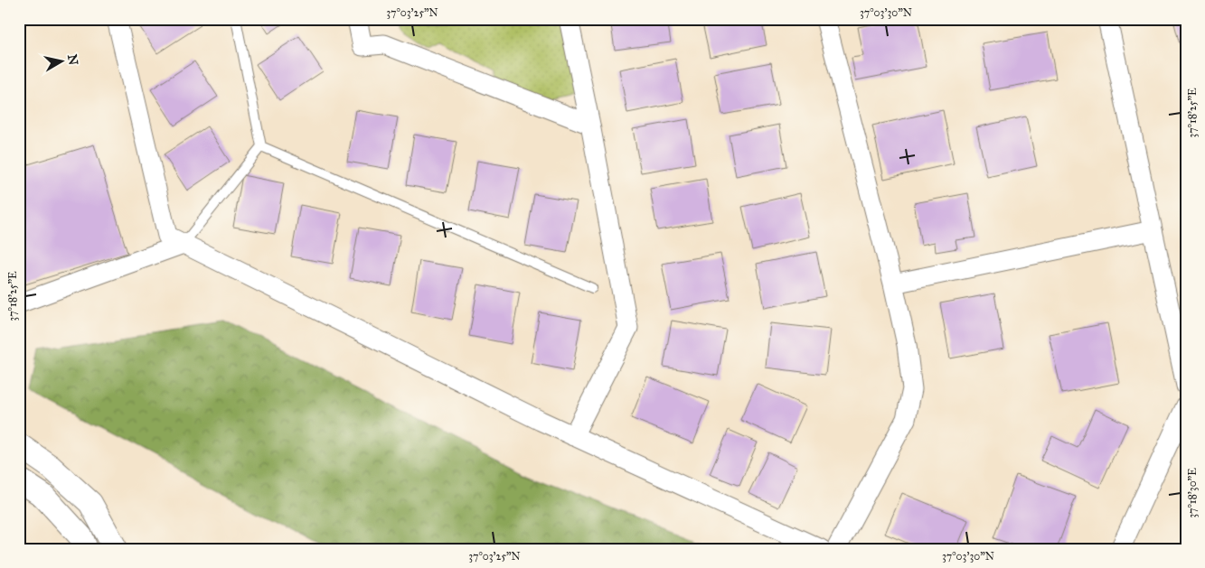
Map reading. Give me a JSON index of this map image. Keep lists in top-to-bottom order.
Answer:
{
  "north": "right",
  "coordinates": [
    "37°03'25\"N",
    "37°03'30\"N",
    "37°18'25\"E",
    "37°18'30\"E"
  ]
}
